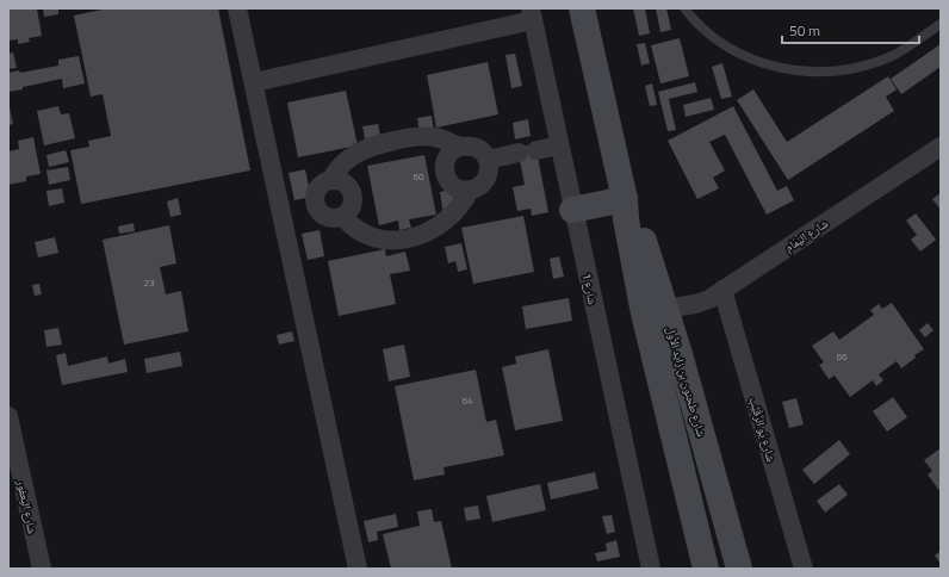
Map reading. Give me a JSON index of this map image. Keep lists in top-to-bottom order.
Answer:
{
  "streets": {
    "street": [
      "شارع اليَمَام",
      "شارع 1",
      "شارع طحنون بن زايد الأول",
      "شارع يَو الرِّقَيِّب",
      "شارع اليعفور"
    ]
  },
  "crossings": [
    ["شارع اليَمَام", "شارع طحنون بن زايد الأول"],
    ["شارع اليَمَام", "شارع يَو الرِّقَيِّب"]
  ],
  "house_numbers": [
    "60",
    "23",
    "66",
    "64"
  ],
  "scale_bar": "50 m"
}
